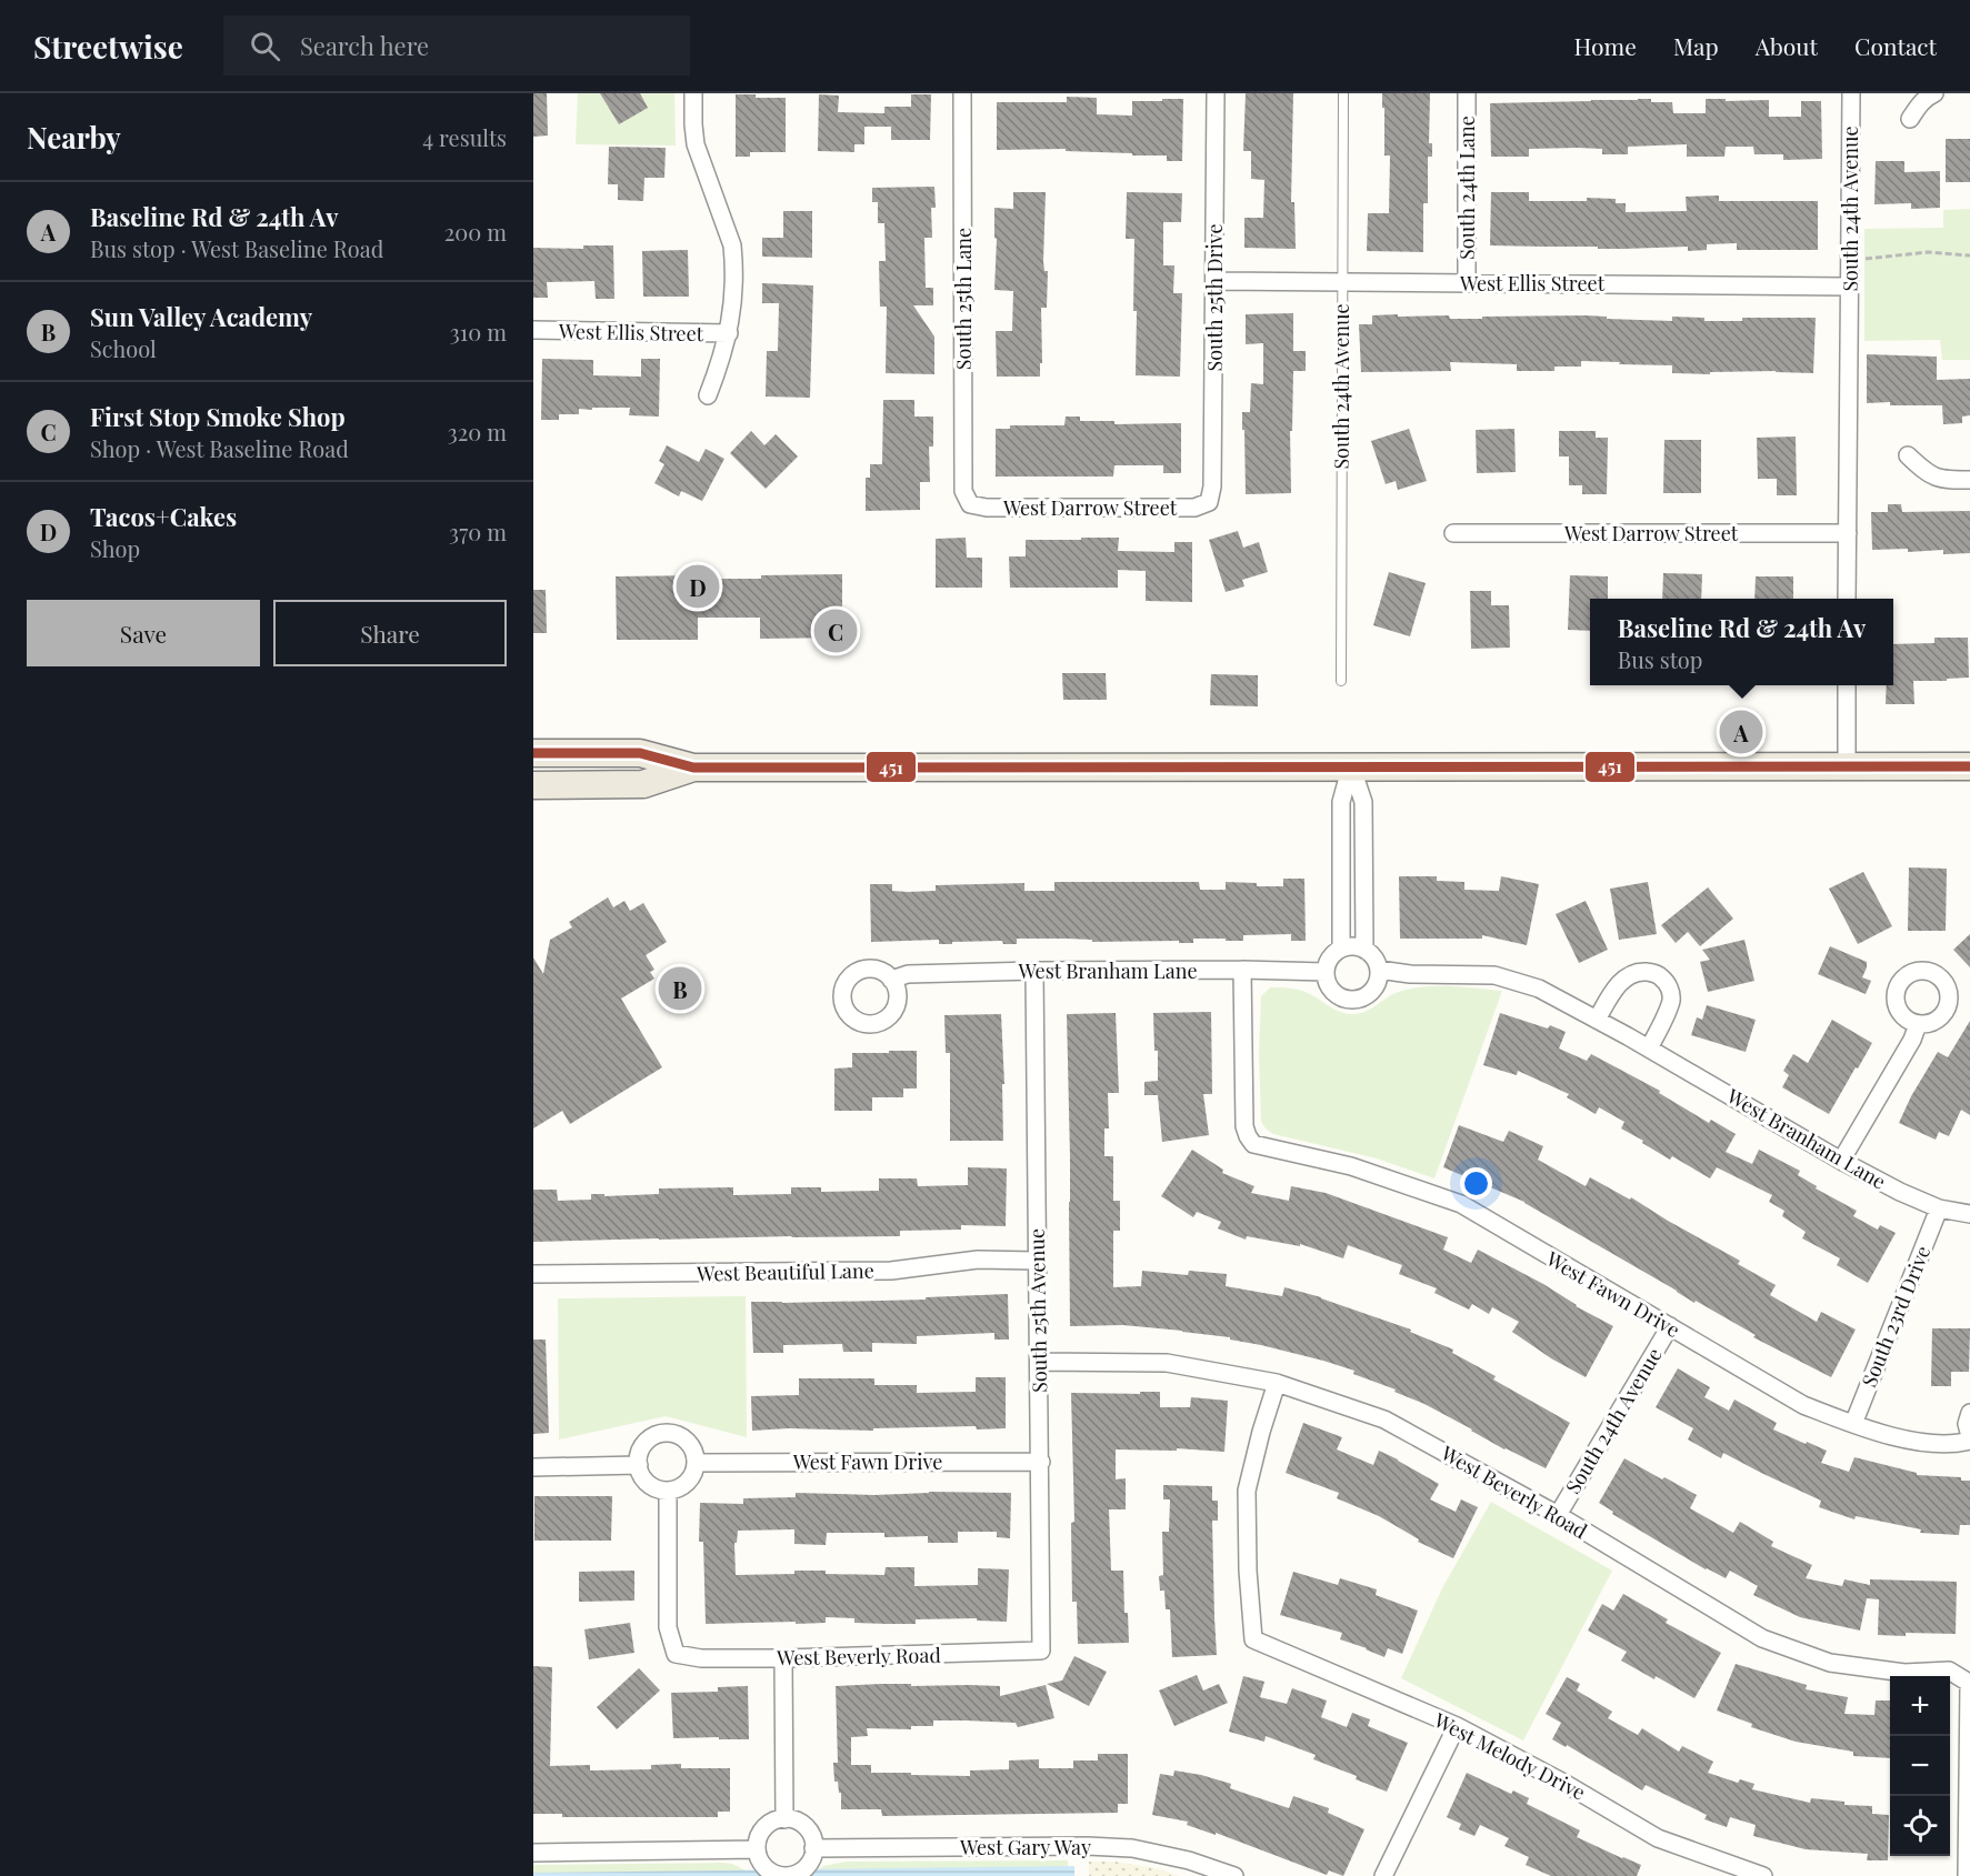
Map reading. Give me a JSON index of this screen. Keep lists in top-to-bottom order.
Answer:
{
  "streets": {
    "street": [
      "South 24th Lane",
      "South 24th Avenue",
      "West Ellis Street",
      "South 25th Drive",
      "South 25th Lane",
      "West Darrow Street",
      "West Branham Lane",
      "West Beautiful Lane",
      "West Fawn Drive",
      "South 25th Avenue",
      "South 23rd Drive",
      "West Beverly Road",
      "West Melody Drive",
      "West Gary Way"
    ]
  },
  "crossings": [
    ["South 24th Lane", "West Ellis Street"],
    ["South 24th Avenue", "West Ellis Street"],
    ["South 24th Avenue", "West Darrow Street"],
    ["South 24th Avenue", "West Fawn Drive"],
    ["South 24th Avenue", "West Beverly Road"],
    ["West Ellis Street", "South 25th Drive"],
    ["South 25th Drive", "West Darrow Street"],
    ["South 25th Lane", "West Darrow Street"],
    ["West Branham Lane", "West Fawn Drive"],
    ["West Branham Lane", "South 25th Avenue"],
    ["West Branham Lane", "South 23rd Drive"],
    ["West Beautiful Lane", "South 25th Avenue"],
    ["West Fawn Drive", "South 25th Avenue"],
    ["West Fawn Drive", "South 23rd Drive"],
    ["West Fawn Drive", "West Beverly Road"],
    ["South 25th Avenue", "West Beverly Road"],
    ["West Beverly Road", "West Melody Drive"]
  ],
  "lines": ["transit line 451"],
  "page": {
    "header": "Streetwise",
    "search": "Search here",
    "nav": [
      "Home",
      "Map",
      "About",
      "Contact"
    ],
    "heading": ["Nearby", "4 results"],
    "list": [
      {
        "mark": "A",
        "name": "Baseline Rd & 24th Av",
        "note": "Bus stop · West Baseline Road",
        "value": "200 m"
      },
      {
        "mark": "B",
        "name": "Sun Valley Academy",
        "note": "School",
        "value": "310 m"
      },
      {
        "mark": "C",
        "name": "First Stop Smoke Shop",
        "note": "Shop · West Baseline Road",
        "value": "320 m"
      },
      {
        "mark": "D",
        "name": "Tacos+Cakes",
        "note": "Shop",
        "value": "370 m"
      }
    ],
    "pins": [
      "D",
      "C",
      "A",
      "B"
    ],
    "buttons": ["Save", "Share"],
    "popup": ["Baseline Rd & 24th Av", "Bus stop"],
    "map_buttons": ["+", "−"]
  }
}
